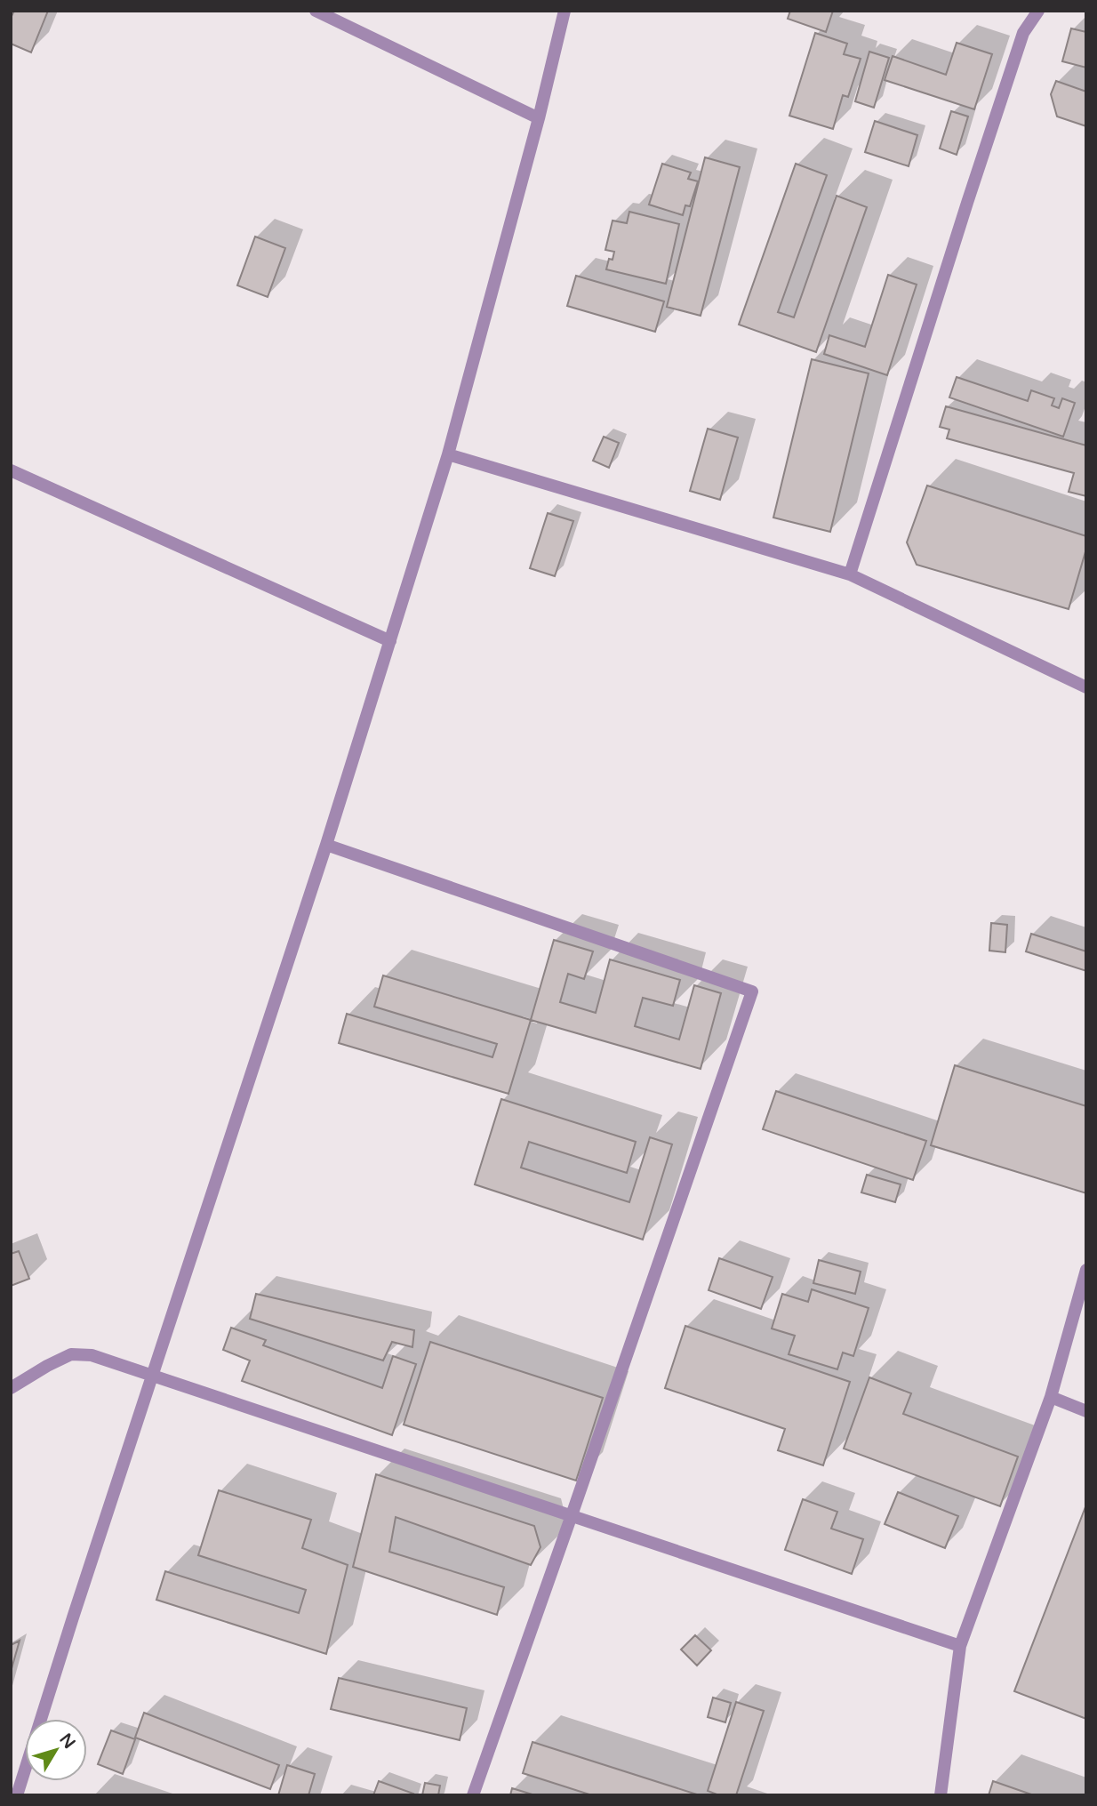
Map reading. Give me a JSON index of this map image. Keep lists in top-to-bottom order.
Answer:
{
  "north": "top right"
}
